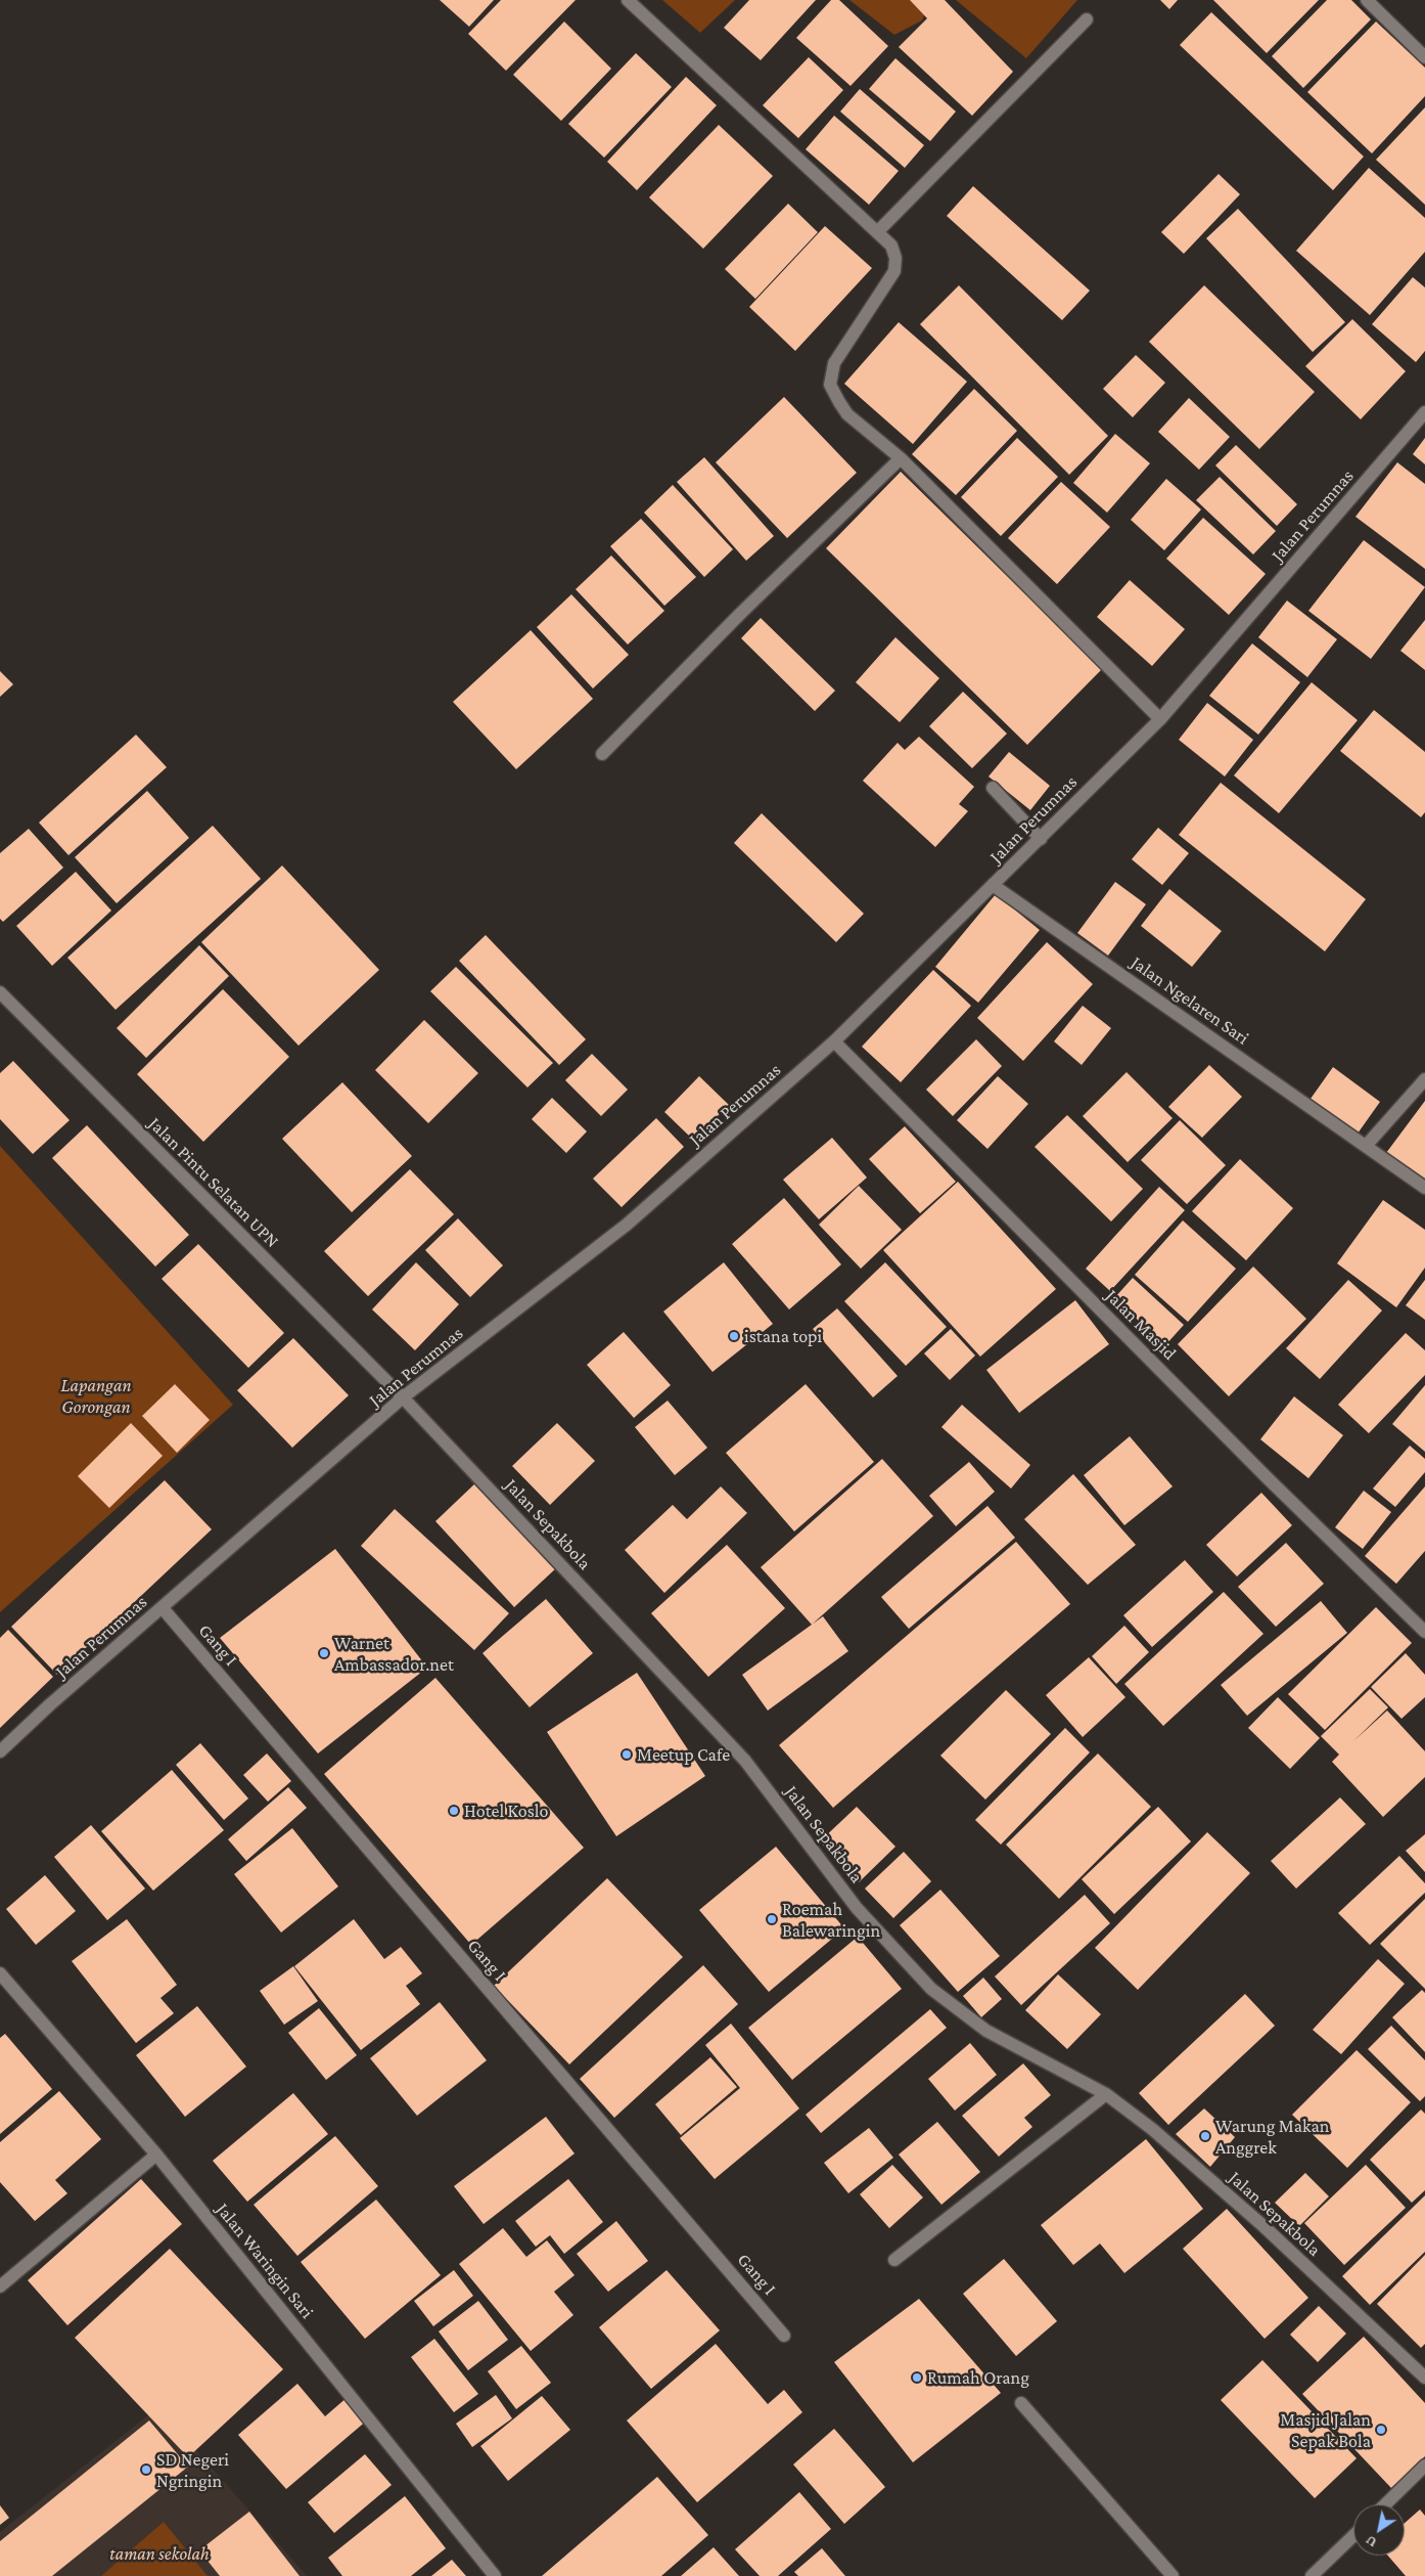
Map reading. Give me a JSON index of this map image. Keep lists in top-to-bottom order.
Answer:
{
  "streets": {
    "street": [
      "Jalan Perumnas",
      "Jalan Ngelaren Sari",
      "Jalan Pintu Selatan UPN",
      "Jalan Masjid",
      "Jalan Sepakbola",
      "Gang I",
      "Jalan Waringin Sari"
    ]
  },
  "crossings": [
    ["Jalan Perumnas", "Jalan Ngelaren Sari"],
    ["Jalan Perumnas", "Jalan Pintu Selatan UPN"],
    ["Jalan Perumnas", "Jalan Masjid"],
    ["Jalan Perumnas", "Jalan Sepakbola"],
    ["Jalan Perumnas", "Gang I"],
    ["Jalan Pintu Selatan UPN", "Jalan Sepakbola"]
  ],
  "parks": ["Lapangan Gorongan", "taman sekolah"],
  "places": [
    "istana topi",
    "Warnet Ambassador.net",
    "Meetup Cafe",
    "Hotel Koslo",
    "Roemah Balewaringin",
    "Warung Makan Anggrek",
    "Rumah Orang",
    "Masjid Jalan Sepak Bola",
    "SD Negeri Ngringin"
  ],
  "north": "bottom left"
}
